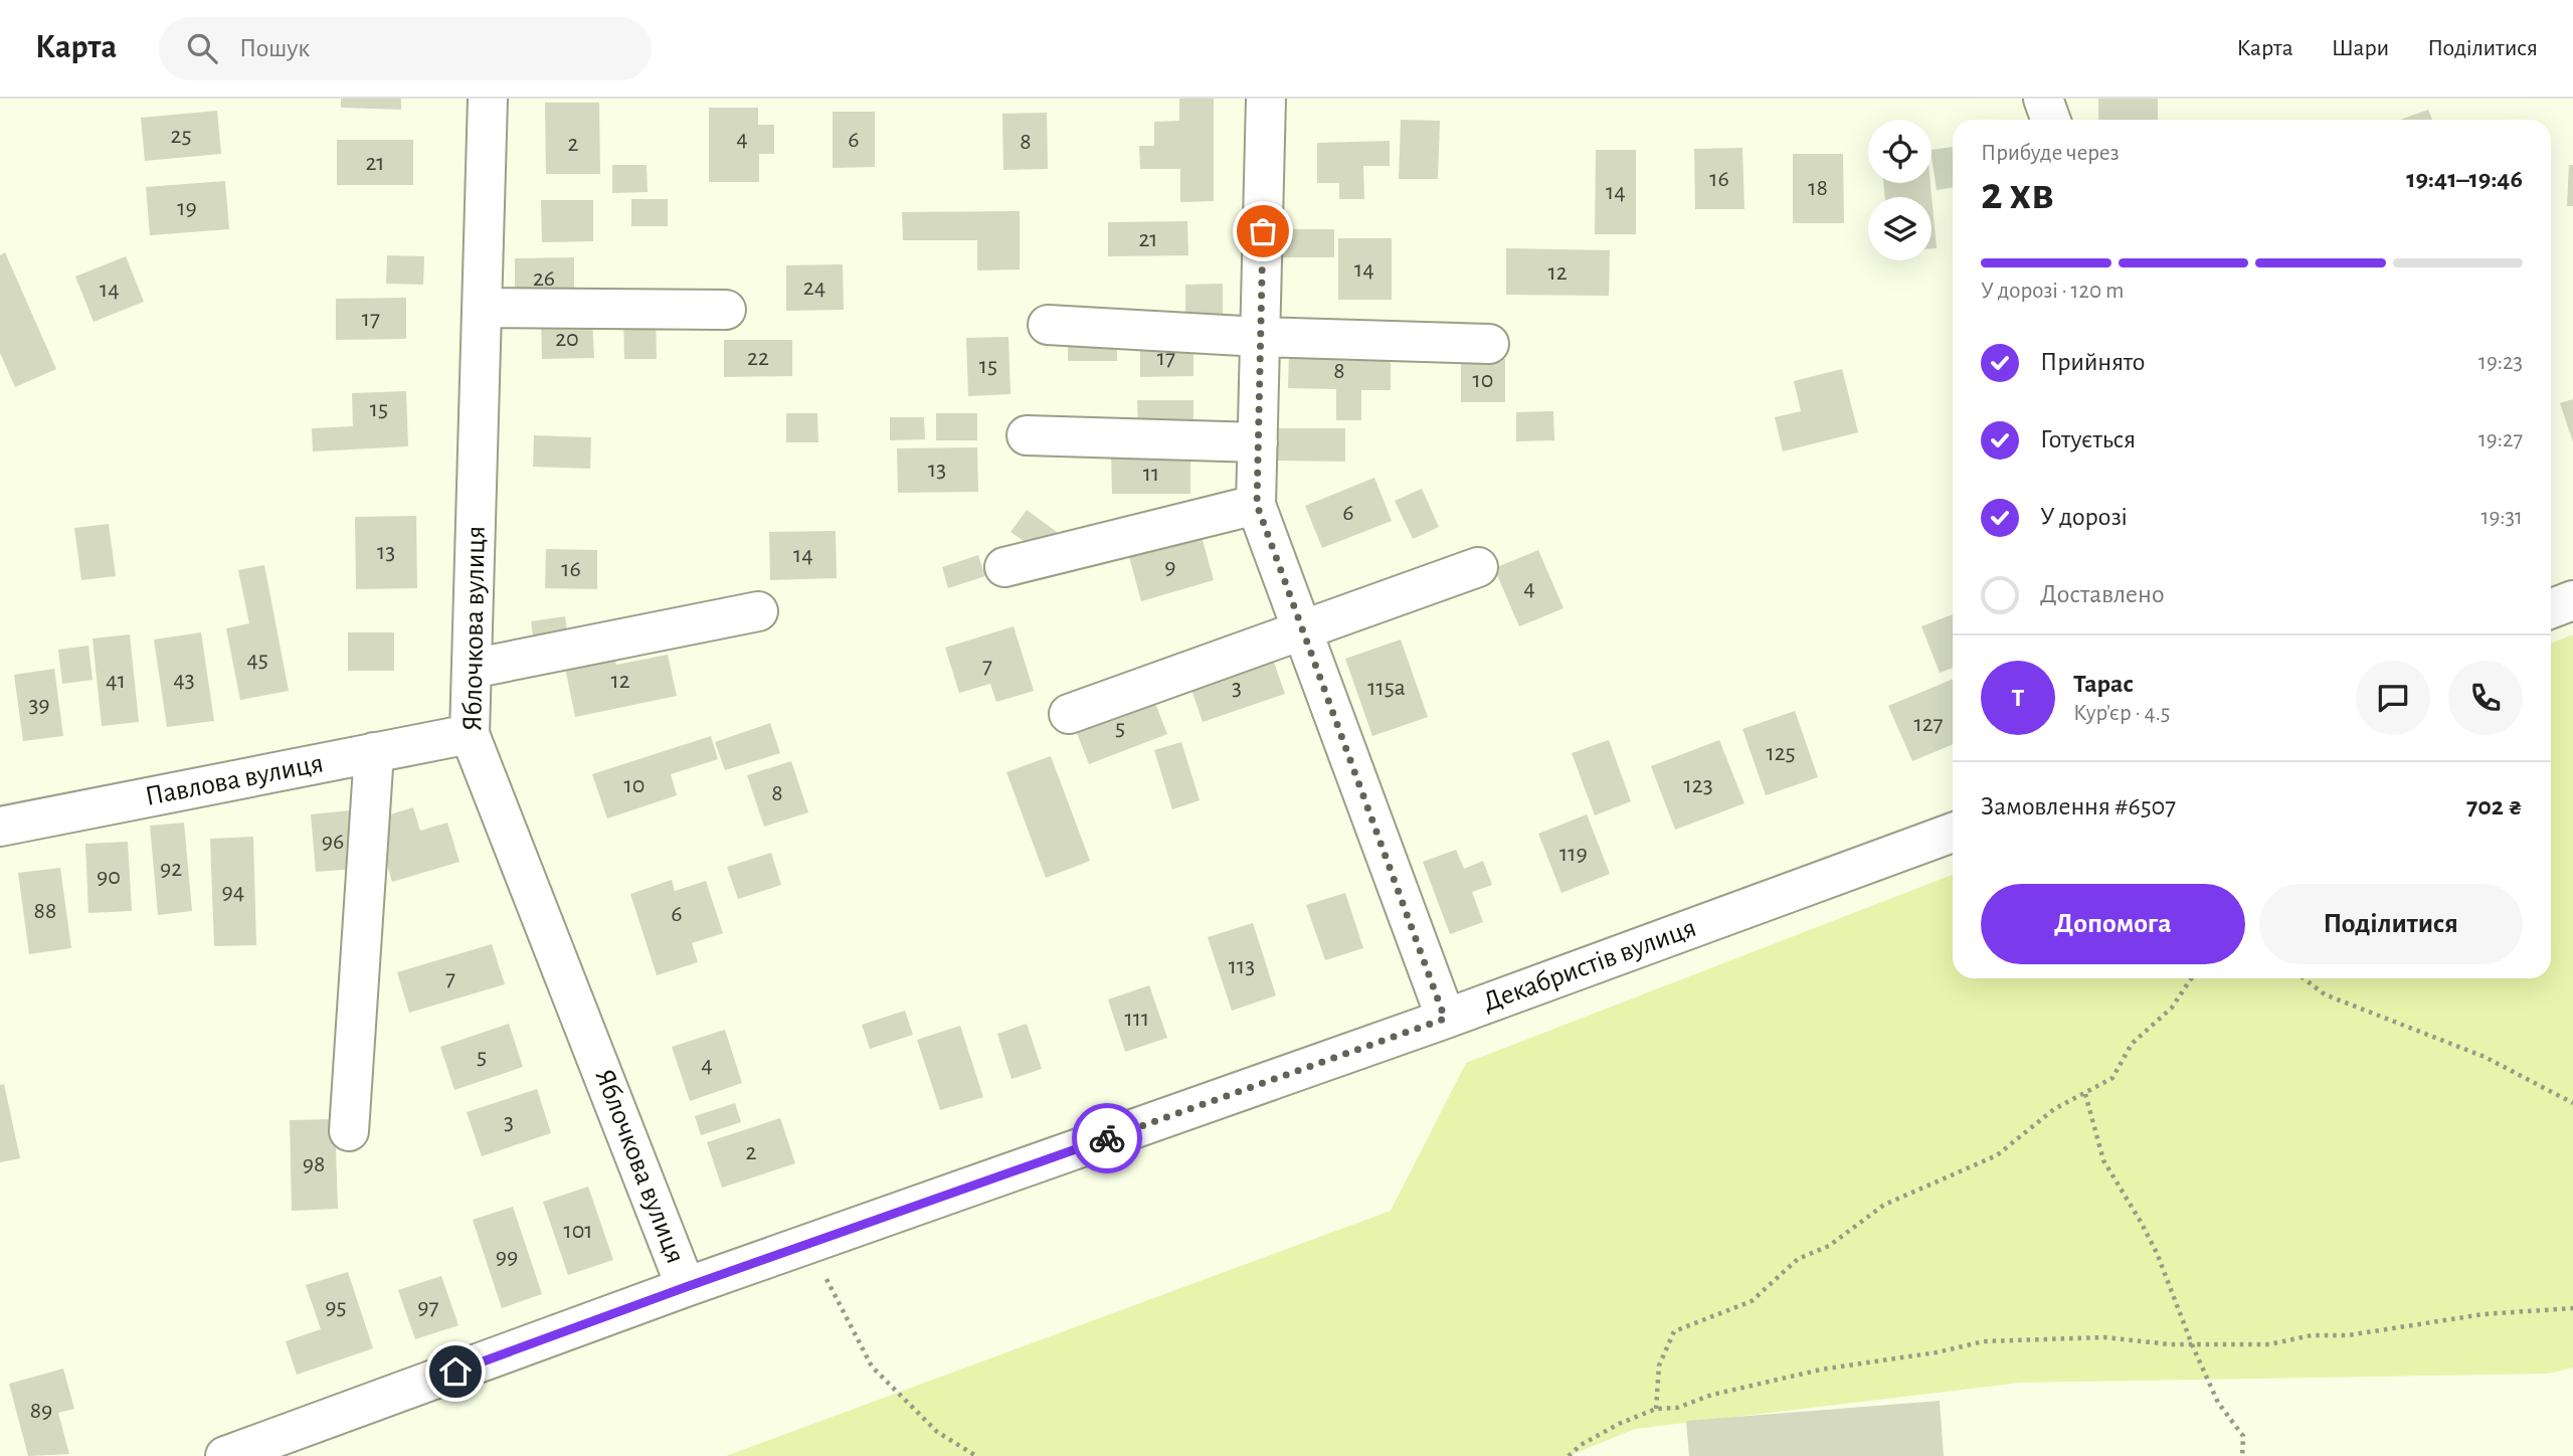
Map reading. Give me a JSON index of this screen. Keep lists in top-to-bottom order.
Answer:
{
  "streets": {
    "street": ["Яблочкова вулиця", "Павлова вулиця", "Декабристів вулиця"]
  },
  "crossings": [
    ["Яблочкова вулиця", "Павлова вулиця"],
    ["Яблочкова вулиця", "Декабристів вулиця"]
  ],
  "house_numbers": [
    "25",
    "4",
    "6",
    "8",
    "2",
    "21",
    "16",
    "18",
    "14",
    "19",
    "21",
    "14",
    "12",
    "26",
    "24",
    "14",
    "17",
    "20",
    "22",
    "17",
    "15",
    "8",
    "10",
    "15",
    "13",
    "11",
    "6",
    "13",
    "14",
    "9",
    "16",
    "4",
    "45",
    "7",
    "43",
    "41",
    "12",
    "3",
    "115а",
    "39",
    "127",
    "5",
    "125",
    "10",
    "123",
    "8",
    "96",
    "119",
    "92",
    "90",
    "94",
    "88",
    "6",
    "113",
    "7",
    "111",
    "5",
    "4",
    "3",
    "2",
    "98",
    "101",
    "99",
    "95",
    "97",
    "89"
  ],
  "page": {
    "header": "Карта",
    "search": "Пошук",
    "nav": ["Карта", "Шари", "Поділитися"],
    "heading": ["2 хв", "Прибуде через", "19:41–19:46"],
    "panel": [
      "Тарас",
      "Кур’єр · 4.5",
      "Замовлення #6507",
      "702 ₴"
    ],
    "bar": "У дорозі · 120 m",
    "list": [
      ["Прийнято", "19:23"],
      ["Готується", "19:27"],
      ["У дорозі", "19:31"],
      "Доставлено"
    ],
    "round": "Т",
    "buttons": ["Допомога", "Поділитися"]
  }
}
